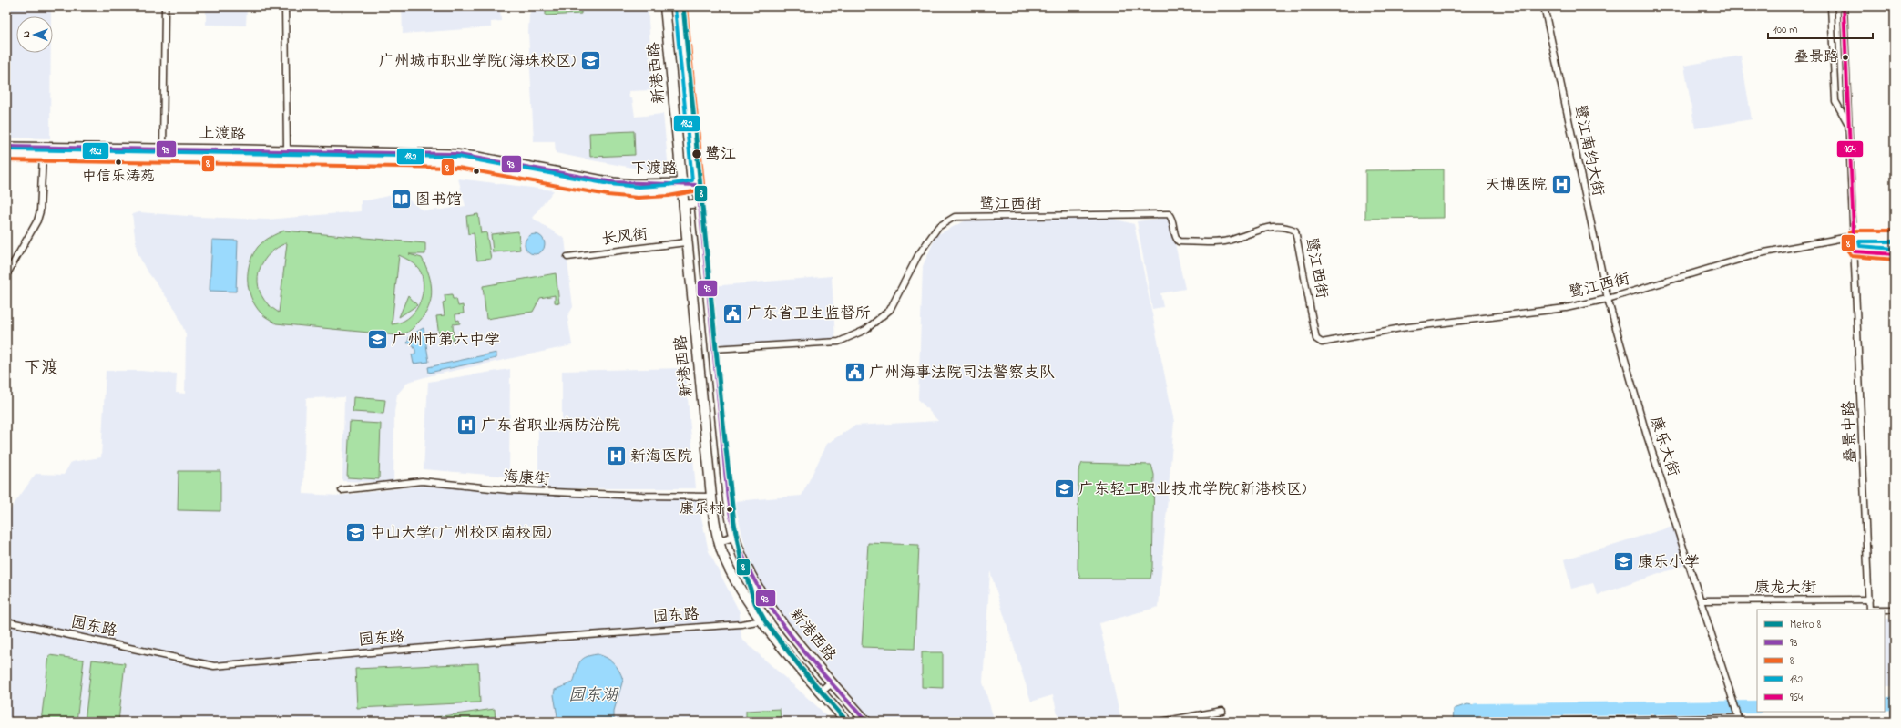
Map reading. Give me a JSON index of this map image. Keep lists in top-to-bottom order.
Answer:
{
  "streets": {
    "main road": ["新港西路", "上渡路", "下渡路"],
    "street": [
      "鹭江南约大街",
      "鹭江西街",
      "长风街",
      "叠景中路",
      "康乐大街",
      "海康街",
      "康龙大街",
      "园东路"
    ]
  },
  "crossings": [
    ["新港西路", "下渡路"],
    ["新港西路", "鹭江西街"],
    ["新港西路", "长风街"],
    ["新港西路", "海康街"],
    ["新港西路", "园东路"],
    ["上渡路", "下渡路"],
    ["鹭江南约大街", "鹭江西街"],
    ["鹭江南约大街", "康乐大街"],
    ["鹭江西街", "康乐大街"],
    ["叠景中路", "康龙大街"],
    ["康乐大街", "康龙大街"]
  ],
  "districts": ["下渡"],
  "water": ["园东湖"],
  "places": {
    "other": [
      "叠景路",
      "鹭江",
      "中信乐涛苑",
      "康乐村"
    ],
    "school or university": [
      "广州城市职业学院(海珠校区)",
      "广州市第六中学",
      "广东轻工职业技术学院(新港校区)",
      "中山大学(广州校区南校园)",
      "康乐小学"
    ],
    "hospital": ["天博医院", "广东省职业病防治院", "新海医院"],
    "library": ["图书馆"],
    "public building": ["广东省卫生监督所", "广州海事法院司法警察支队"]
  },
  "lines": [
    "metro line 8",
    "transit line 8",
    "transit line 964",
    "transit line 182",
    "transit line 93"
  ],
  "legend": [
    "Metro 8",
    "93",
    "8",
    "182",
    "964"
  ],
  "scale_bar": "100 m",
  "north": "left"
}
